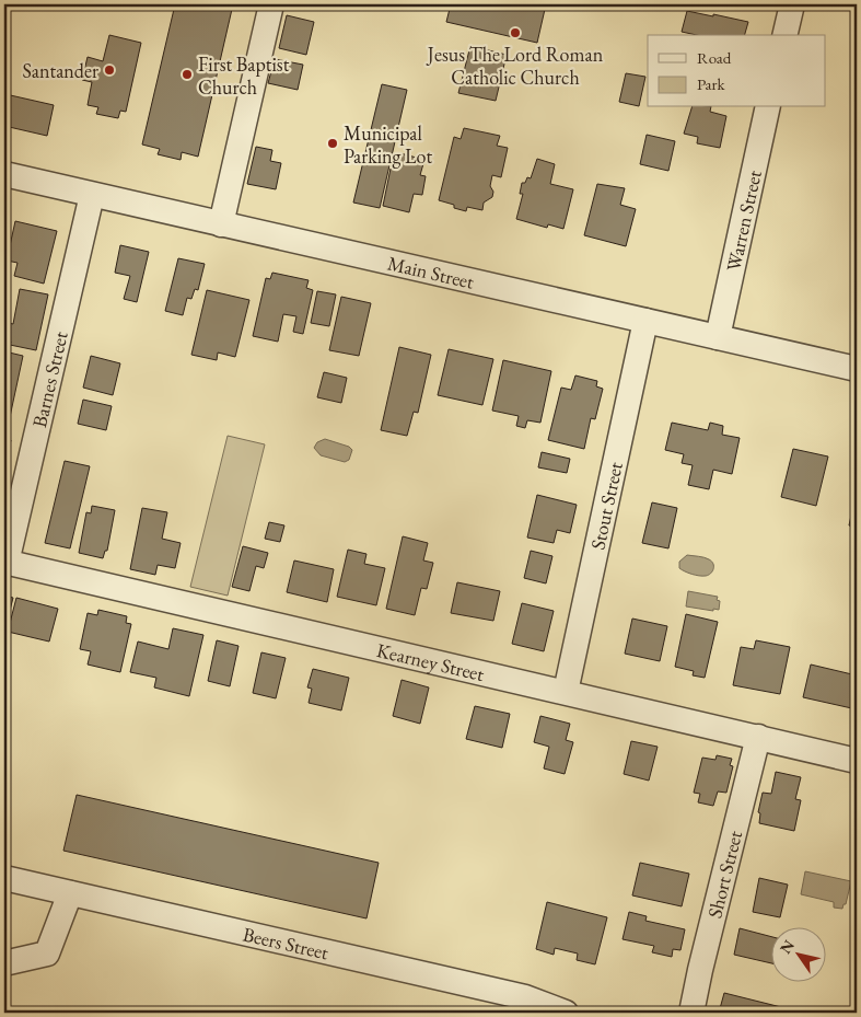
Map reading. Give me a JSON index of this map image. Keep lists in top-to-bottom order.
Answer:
{
  "streets": {
    "street": [
      "Warren Street",
      "Main Street",
      "Barnes Street",
      "Stout Street",
      "Kearney Street",
      "Short Street",
      "Beers Street"
    ]
  },
  "crossings": [
    ["Warren Street", "Main Street"],
    ["Main Street", "Barnes Street"],
    ["Main Street", "Stout Street"],
    ["Barnes Street", "Kearney Street"],
    ["Stout Street", "Kearney Street"],
    ["Kearney Street", "Short Street"]
  ],
  "places": [
    "Jesus The Lord Roman Catholic Church",
    "Santander",
    "First Baptist Church",
    "Municipal Parking Lot"
  ],
  "legend": ["Road", "Park"],
  "north": "top left"
}
